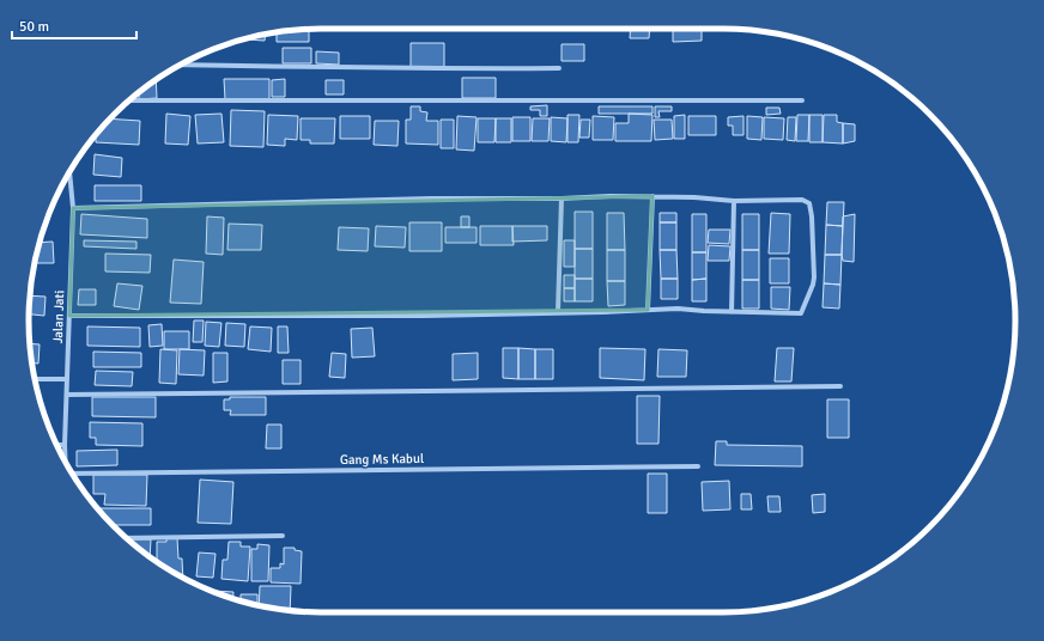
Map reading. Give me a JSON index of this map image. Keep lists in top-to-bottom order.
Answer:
{
  "streets": {
    "street": ["Jalan Jati", "Gang Ms Kabul"]
  },
  "scale_bar": "50 m"
}
